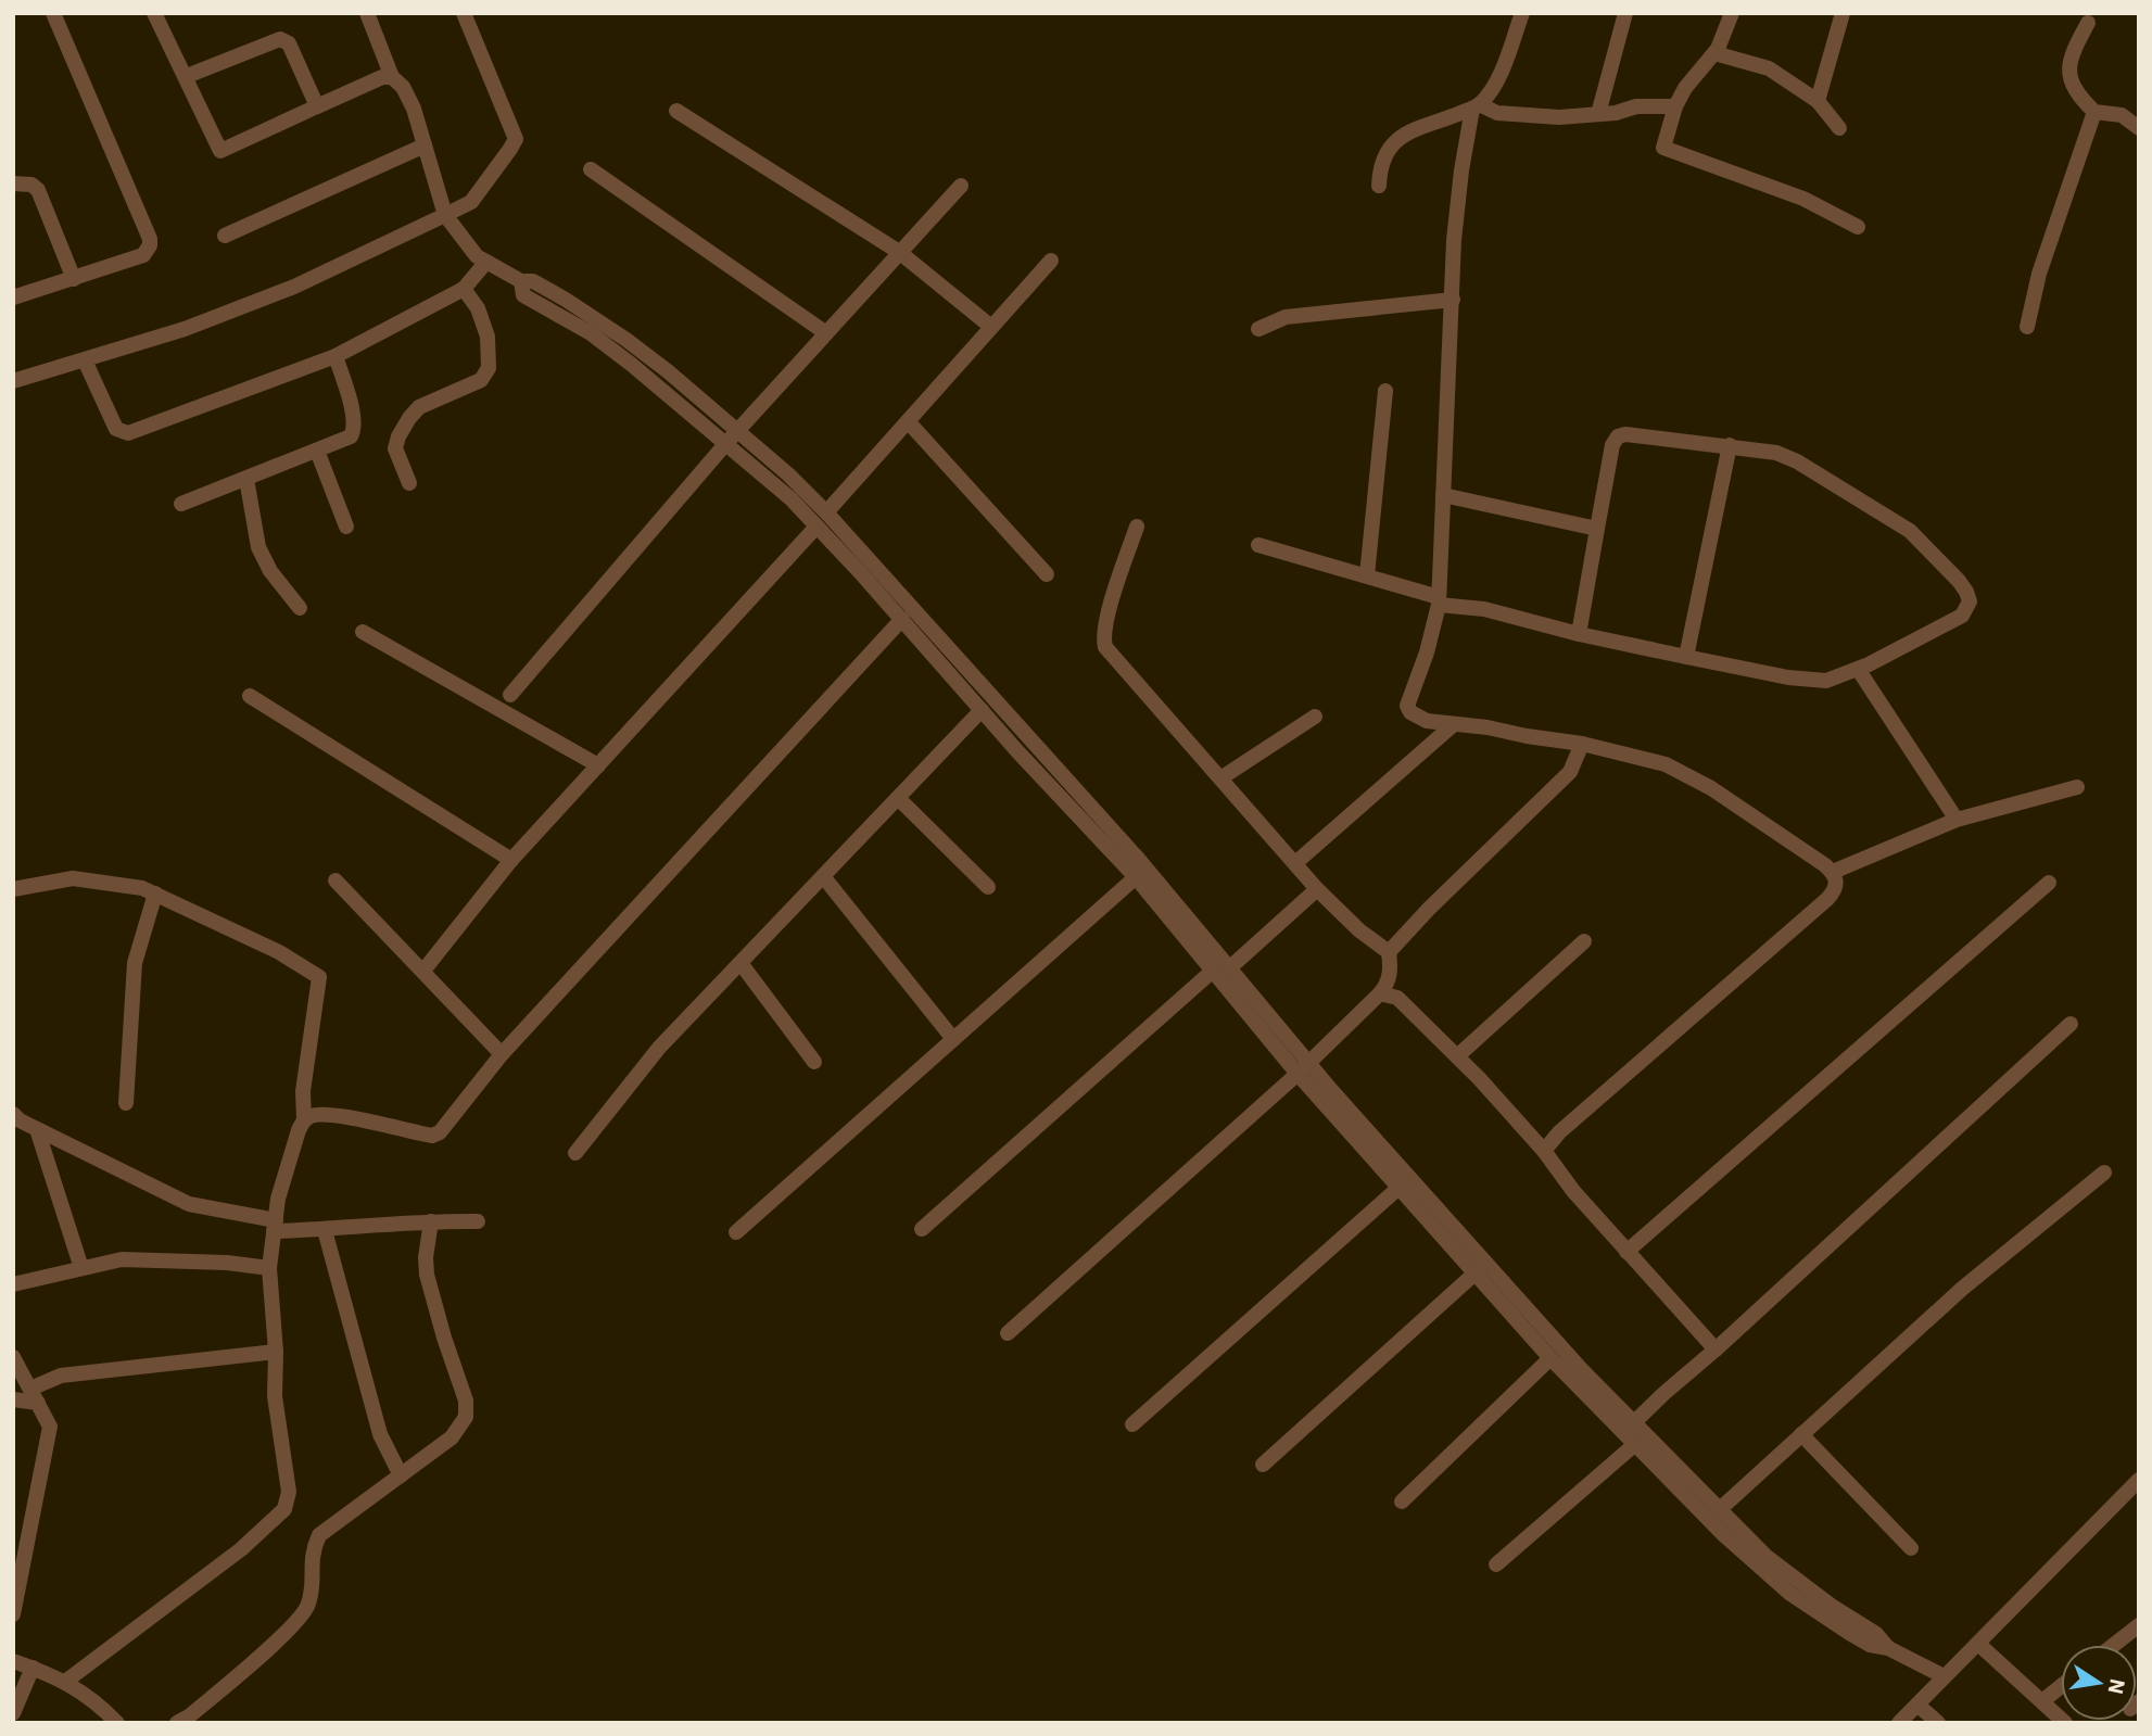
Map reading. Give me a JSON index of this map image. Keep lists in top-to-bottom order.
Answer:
{
  "north": "right"
}
